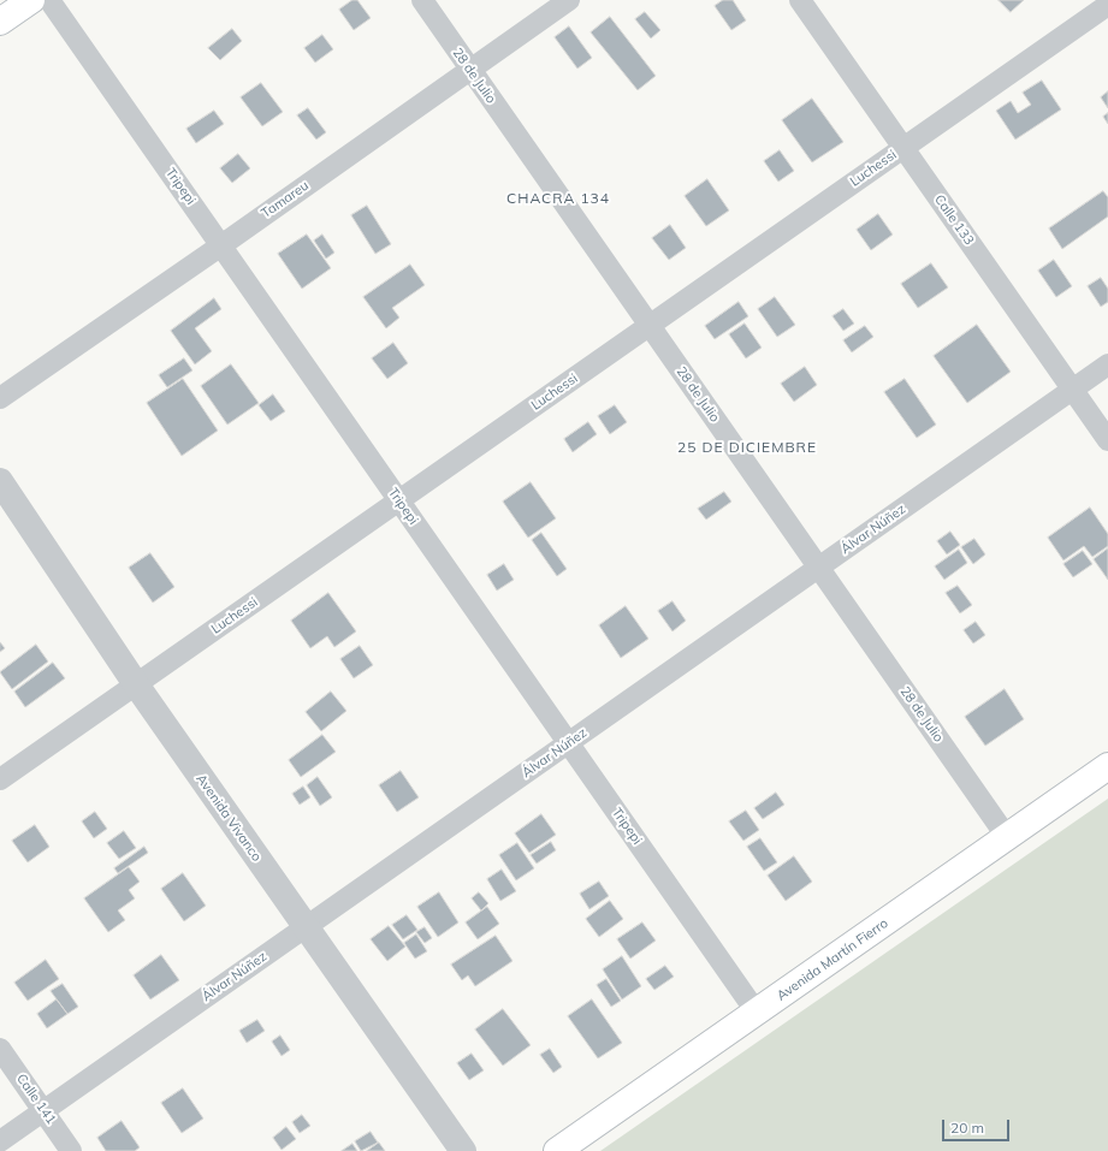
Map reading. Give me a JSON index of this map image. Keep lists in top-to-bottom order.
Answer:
{
  "streets": {
    "main road": ["Avenida Martín Fierro"],
    "street": [
      "28 de Julio",
      "Luchessi",
      "Tripepi",
      "Tamareu",
      "Calle 133",
      "Álvar Núñez",
      "Avenida Vivanco",
      "Calle 141"
    ]
  },
  "crossings": [
    ["28 de Julio", "Luchessi"],
    ["28 de Julio", "Tamareu"],
    ["28 de Julio", "Álvar Núñez"],
    ["28 de Julio", "Avenida Martín Fierro"],
    ["Luchessi", "Tripepi"],
    ["Luchessi", "Calle 133"],
    ["Luchessi", "Avenida Vivanco"],
    ["Tripepi", "Tamareu"],
    ["Tripepi", "Álvar Núñez"],
    ["Tripepi", "Avenida Martín Fierro"],
    ["Calle 133", "Álvar Núñez"],
    ["Álvar Núñez", "Avenida Vivanco"],
    ["Álvar Núñez", "Calle 141"]
  ],
  "districts": ["CHACRA 134", "25 DE DICIEMBRE"],
  "scale_bar": "20 m"
}
